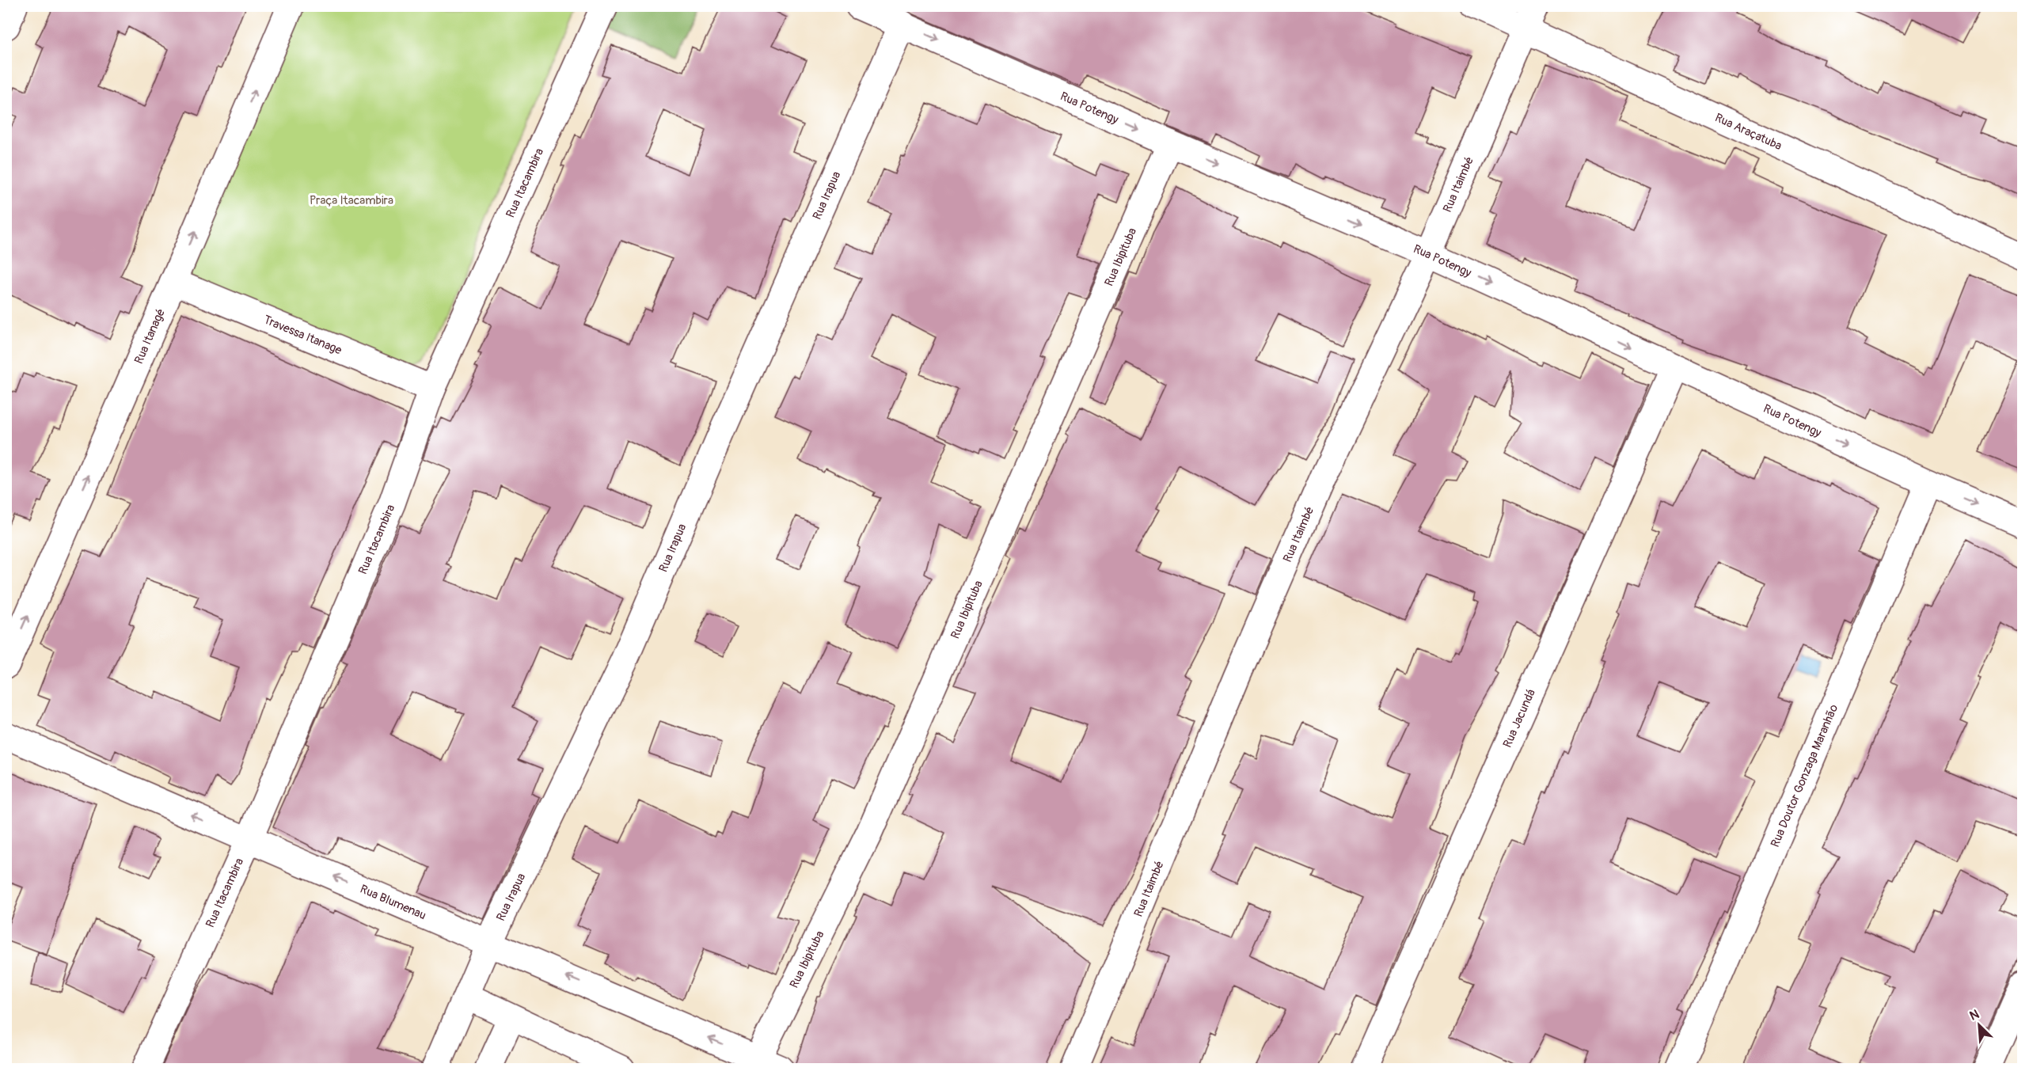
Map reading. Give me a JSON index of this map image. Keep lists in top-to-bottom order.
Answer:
{
  "streets": {
    "street": [
      "Rua Potengy",
      "Rua Araçatuba",
      "Rua Itacambira",
      "Rua Itaimbé",
      "Rua Irapua",
      "Rua Ibipituba",
      "Travessa Itanage",
      "Rua Itanagé",
      "Rua Jacundá",
      "Rua Doutor Gonzaga Maranhão",
      "Rua Blumenau"
    ]
  },
  "crossings": [
    ["Rua Potengy", "Rua Itaimbé"],
    ["Rua Potengy", "Rua Irapua"],
    ["Rua Potengy", "Rua Ibipituba"],
    ["Rua Potengy", "Rua Jacundá"],
    ["Rua Potengy", "Rua Doutor Gonzaga Maranhão"],
    ["Rua Araçatuba", "Rua Itaimbé"],
    ["Rua Itacambira", "Travessa Itanage"],
    ["Rua Itacambira", "Rua Blumenau"],
    ["Rua Irapua", "Rua Blumenau"],
    ["Rua Ibipituba", "Rua Blumenau"],
    ["Travessa Itanage", "Rua Itanagé"]
  ],
  "one_way": ["Rua Potengy", "Rua Itanagé", "Rua Blumenau"],
  "parks": ["Praça Itacambira"],
  "north": "top left"
}
